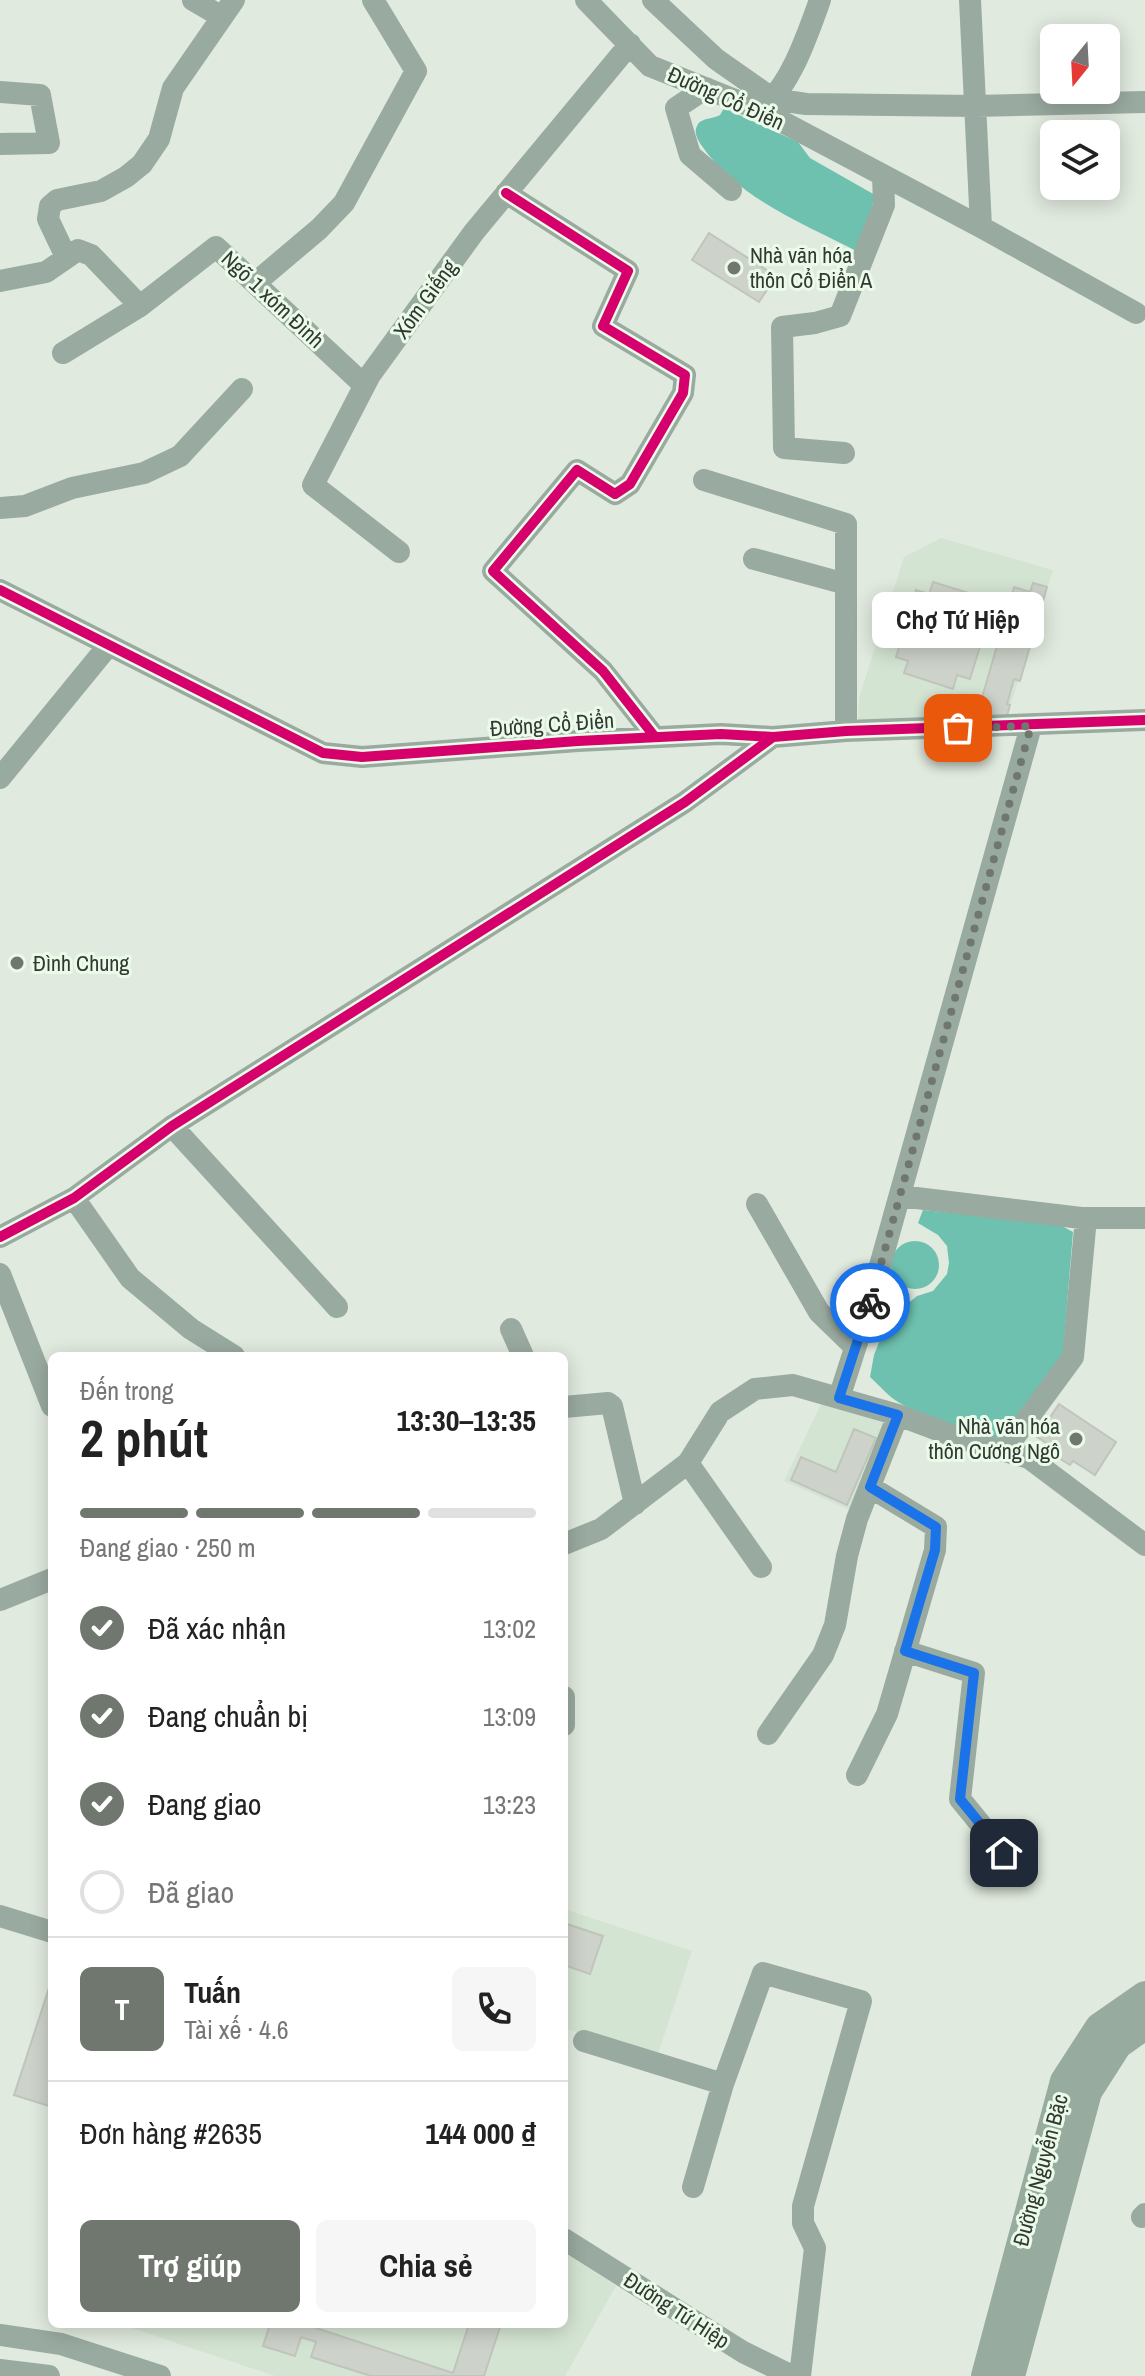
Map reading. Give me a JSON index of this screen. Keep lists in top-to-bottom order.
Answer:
{
  "streets": {
    "main road": ["Đường Nguyễn Bặc"],
    "street": [
      "Đường Cổ Điển",
      "Ngõ 1 xóm Đình",
      "Xóm Giếng",
      "Đường Tứ Hiệp"
    ]
  },
  "crossings": [
    ["Đường Cổ Điển", "Xóm Giếng"],
    ["Ngõ 1 xóm Đình", "Xóm Giếng"]
  ],
  "places": [
    "Nhà văn hóa thôn Cổ Điển A",
    "Chợ Tứ Hiệp",
    "Đình Chung",
    "Nhà văn hóa thôn Cương Ngô"
  ],
  "north": "bottom",
  "page": {
    "bubble": "Chợ Tứ Hiệp",
    "heading": ["2 phút", "Đến trong", "13:30–13:35"],
    "panel": [
      "Tuấn",
      "Tài xế · 4.6",
      "Đơn hàng #2635",
      "144 000 ₫"
    ],
    "bar": "Đang giao · 250 m",
    "list": [
      ["Đã xác nhận", "13:02"],
      ["Đang chuẩn bị", "13:09"],
      ["Đang giao", "13:23"],
      "Đã giao"
    ],
    "round": "T",
    "buttons": ["Trợ giúp", "Chia sẻ"]
  }
}
